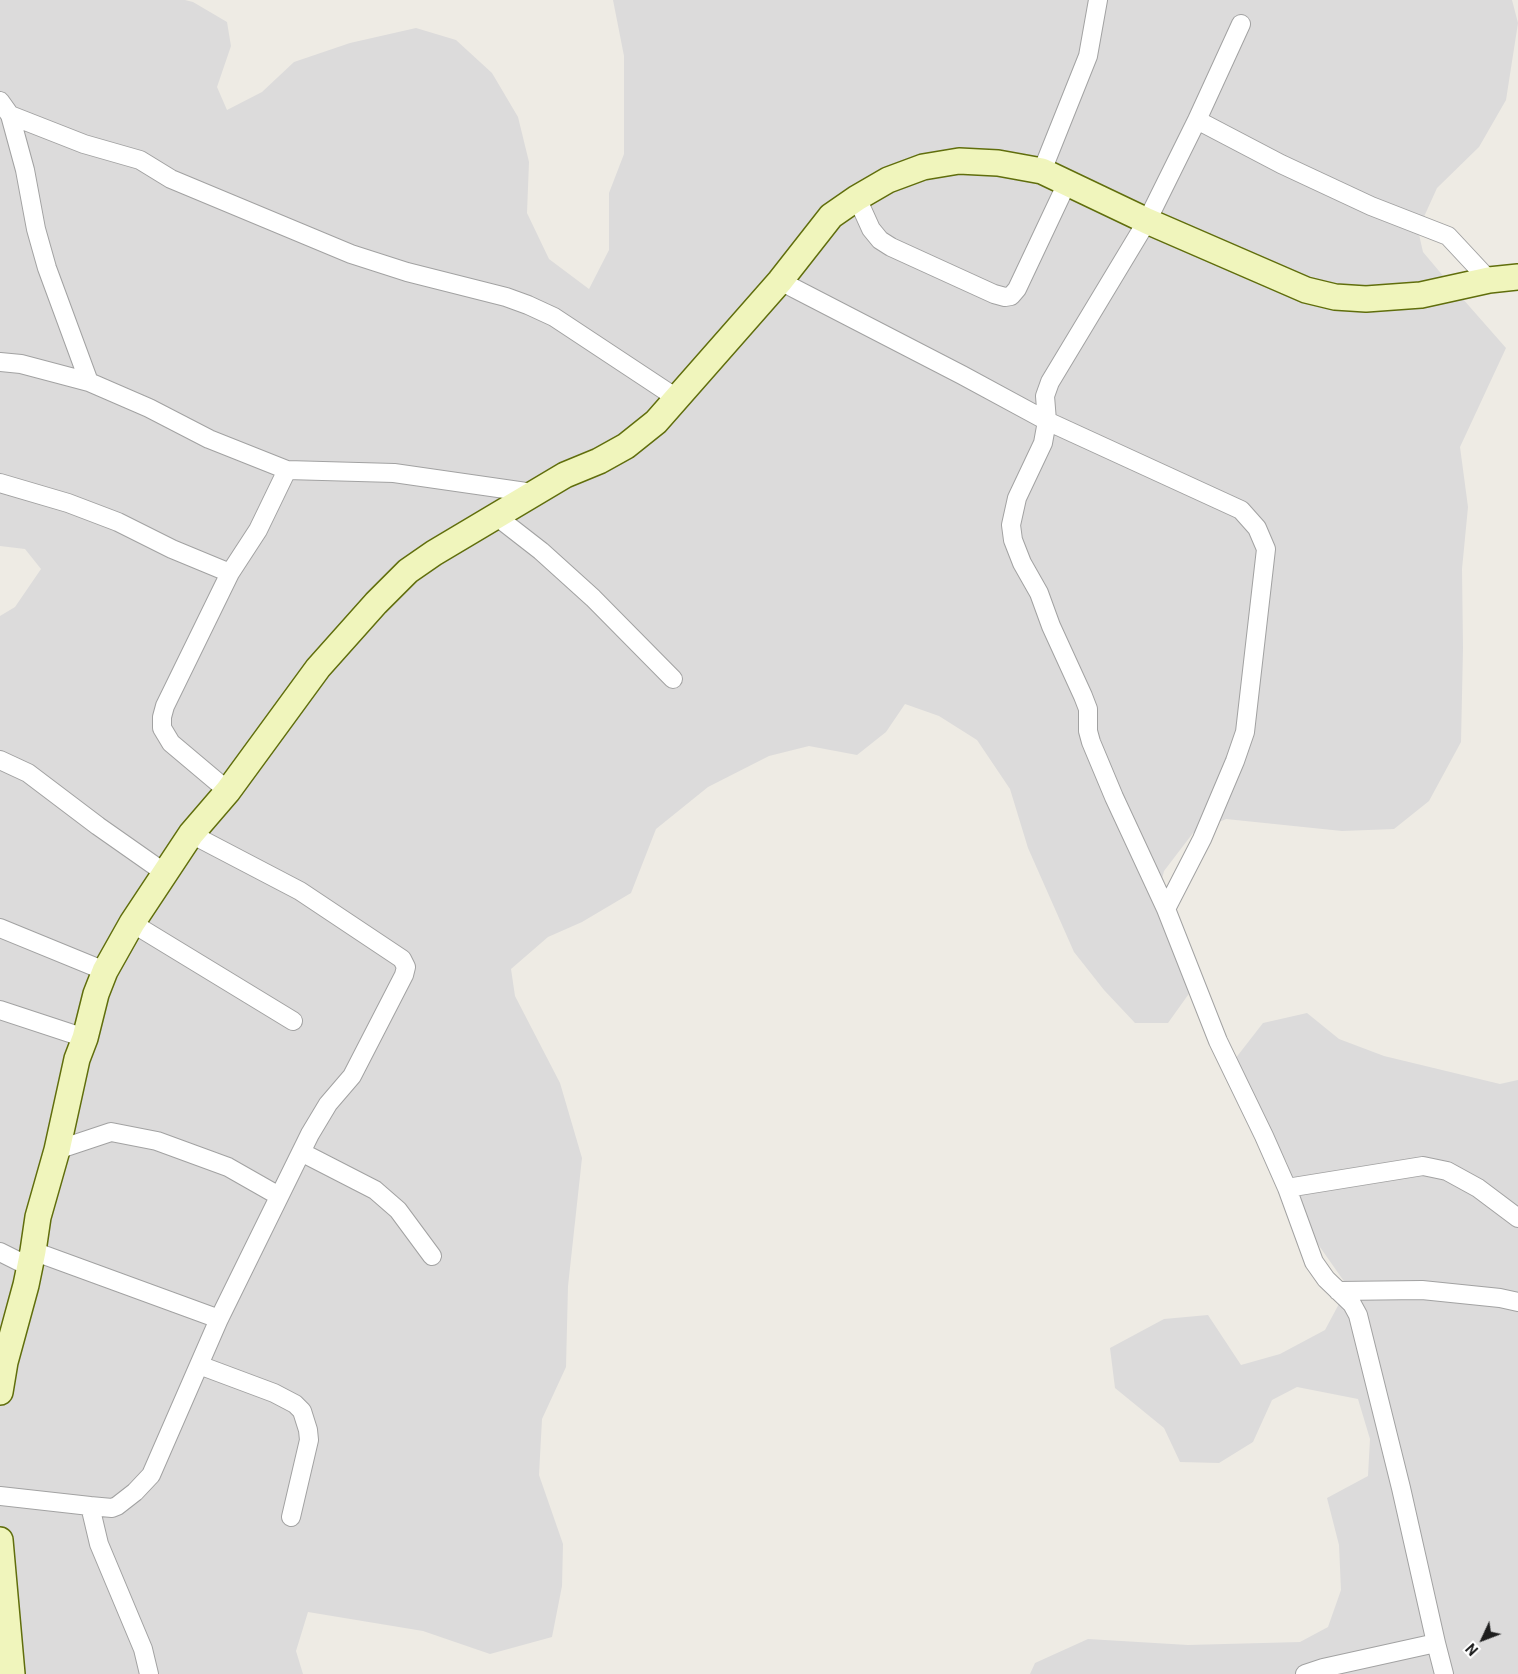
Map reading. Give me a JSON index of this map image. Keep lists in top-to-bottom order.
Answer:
{
  "north": "bottom left"
}
